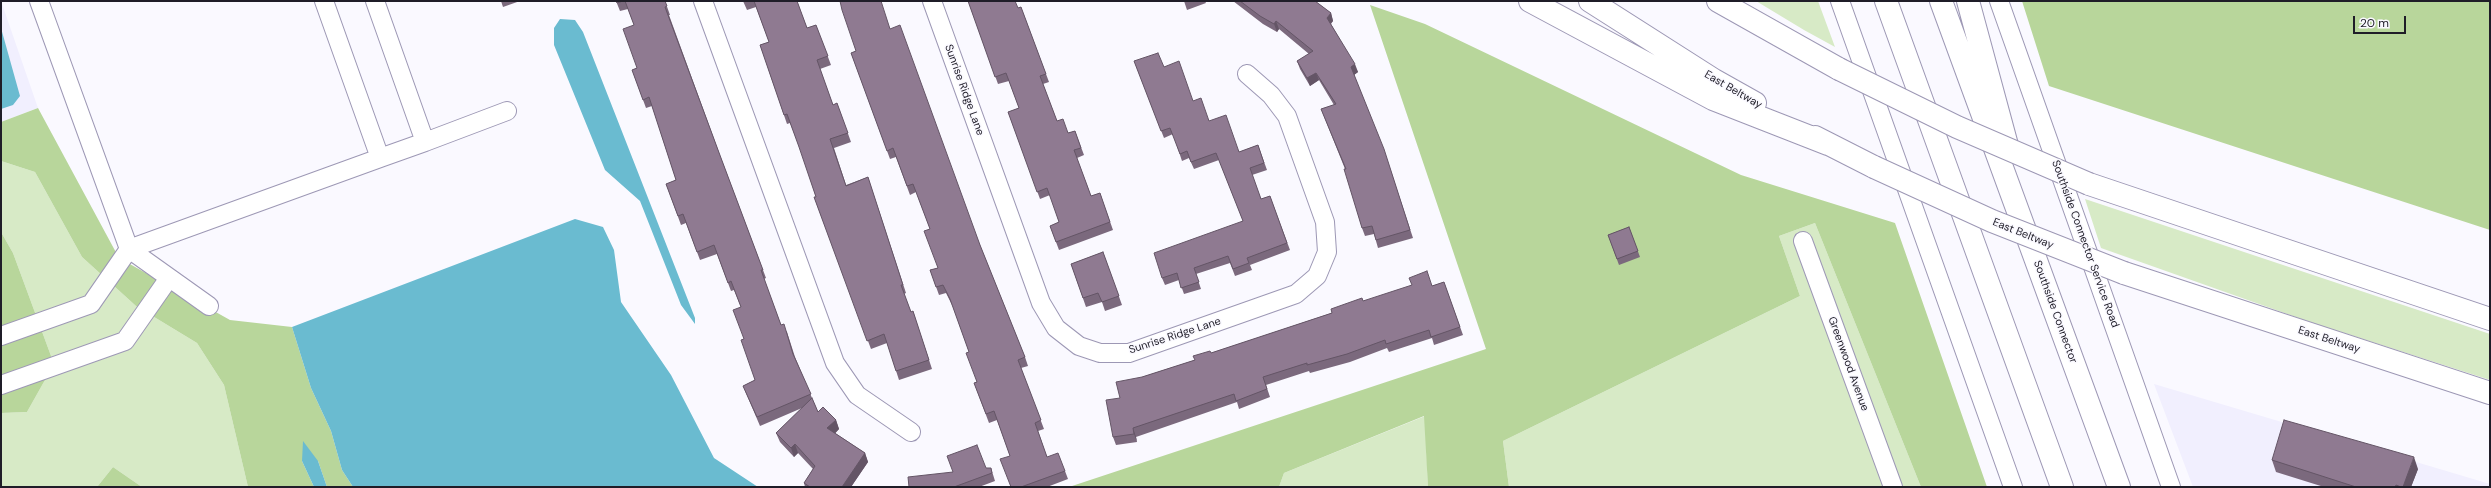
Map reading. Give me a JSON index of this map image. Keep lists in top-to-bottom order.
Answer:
{
  "streets": {
    "highway": ["East Beltway", "Southside Connector"],
    "street": ["Sunrise Ridge Lane", "Southside Connector Service Road", "Greenwood Avenue"]
  },
  "scale_bar": "20 m"
}
